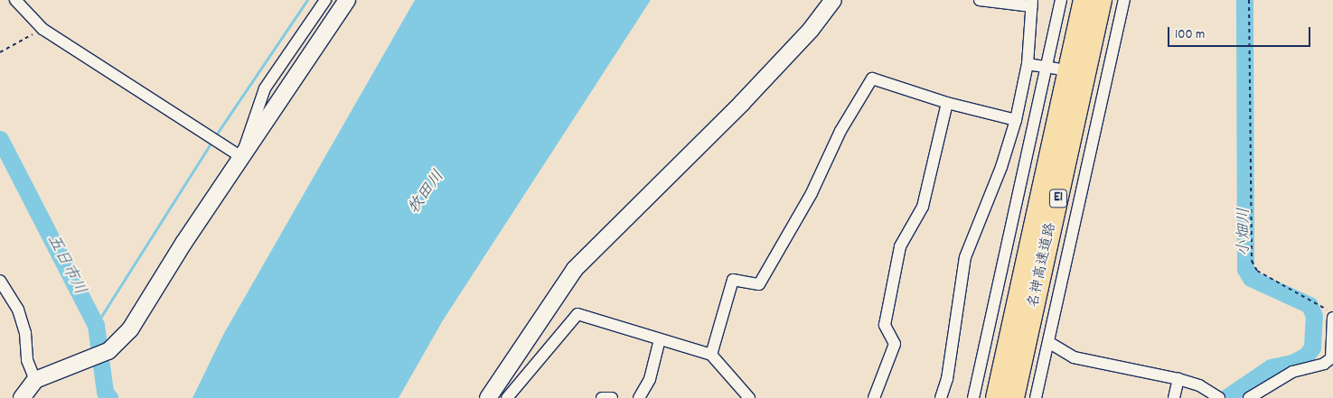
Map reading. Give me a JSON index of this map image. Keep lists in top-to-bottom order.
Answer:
{
  "streets": {
    "highway": ["E1", "名神高速道路"]
  },
  "water": ["牧田川", "小畑川", "五日市川"],
  "scale_bar": "100 m"
}
